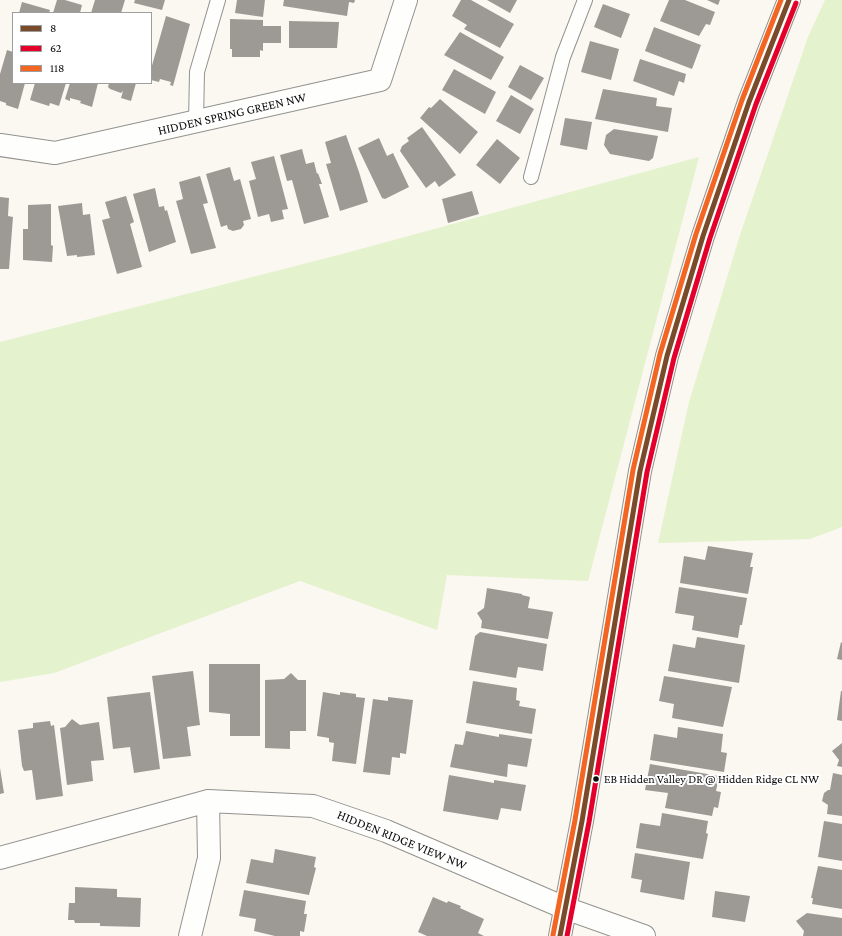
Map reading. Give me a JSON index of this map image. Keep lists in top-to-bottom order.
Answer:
{
  "streets": {
    "street": ["HIDDEN SPRING GREEN NW", "HIDDEN RIDGE VIEW NW"]
  },
  "places": ["EB Hidden Valley DR @ Hidden Ridge CL NW"],
  "lines": ["transit line 8", "transit line 118", "transit line 62"],
  "legend": ["8", "62", "118"]
}
